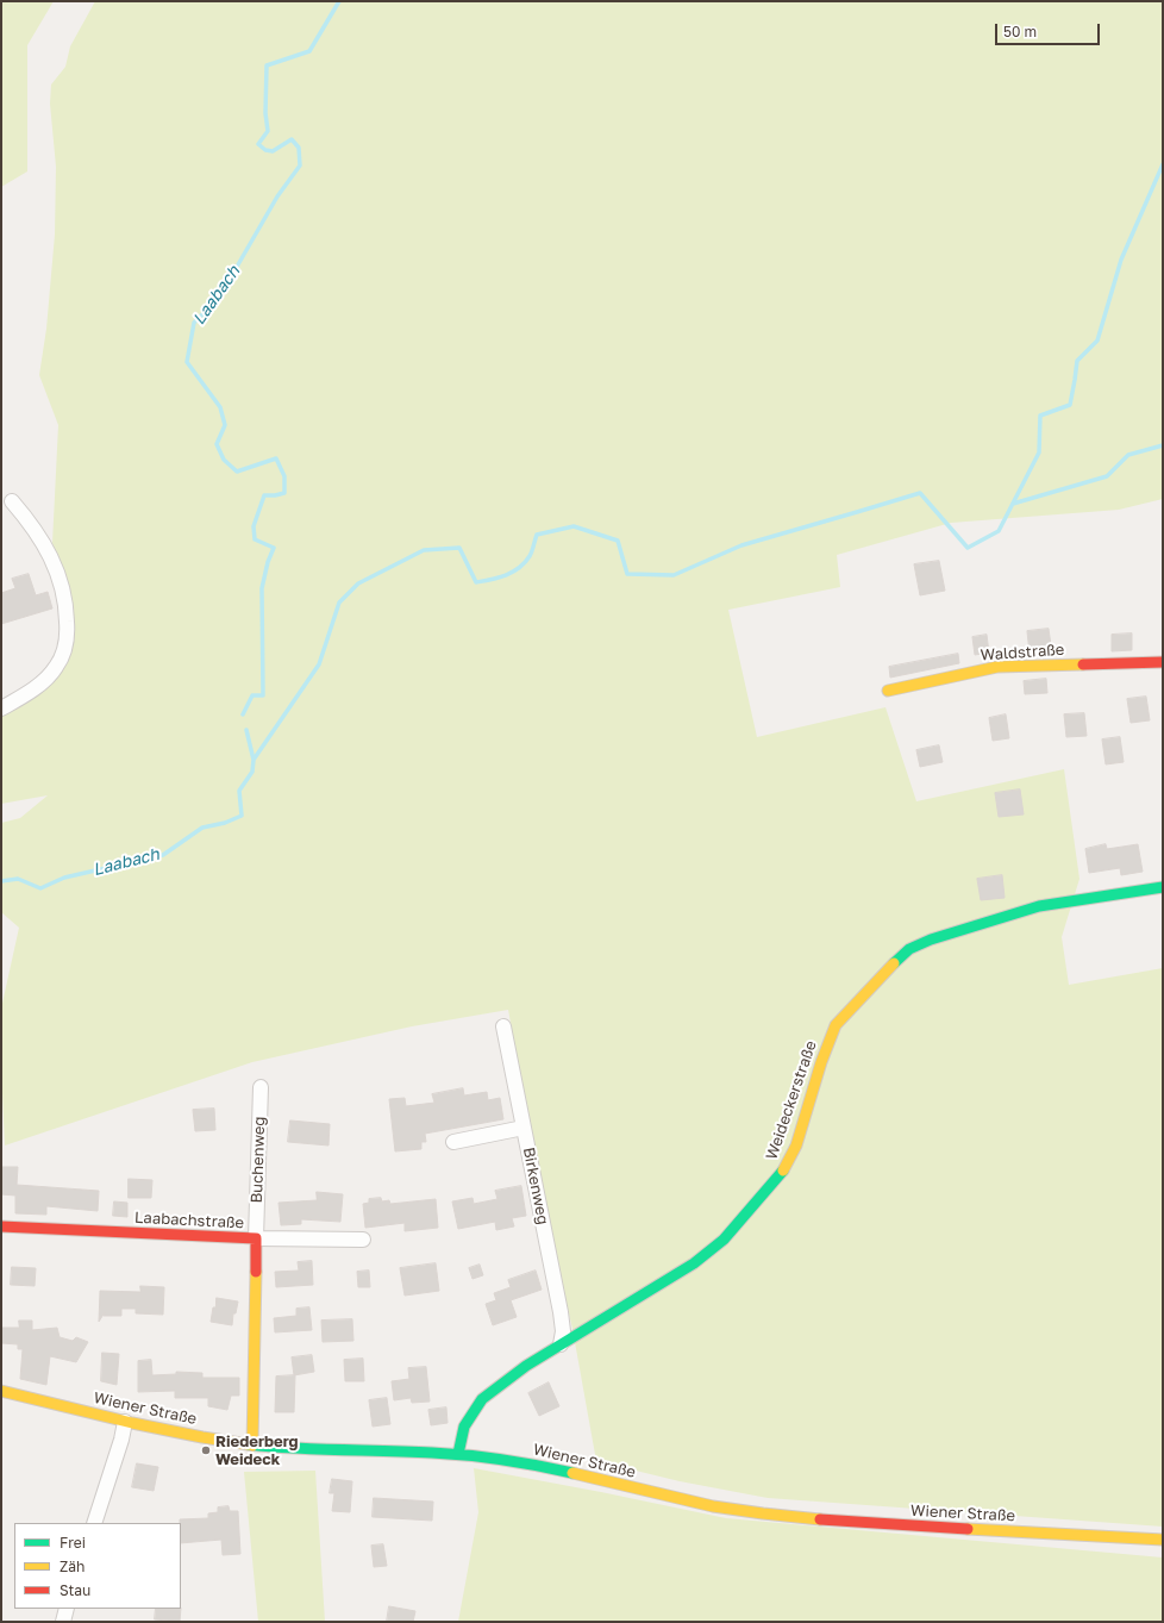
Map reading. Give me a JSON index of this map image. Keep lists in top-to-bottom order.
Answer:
{
  "streets": {
    "street": [
      "Waldstraße",
      "Weideckerstraße",
      "Buchenweg",
      "Birkenweg",
      "Laabachstraße",
      "Wiener Straße"
    ]
  },
  "crossings": [
    ["Weideckerstraße", "Birkenweg"],
    ["Weideckerstraße", "Wiener Straße"],
    ["Buchenweg", "Laabachstraße"],
    ["Laabachstraße", "Wiener Straße"]
  ],
  "water": ["Laabach"],
  "places": ["Riederberg Weideck"],
  "legend": ["Frei", "Zäh", "Stau"],
  "scale_bar": "50 m"
}
